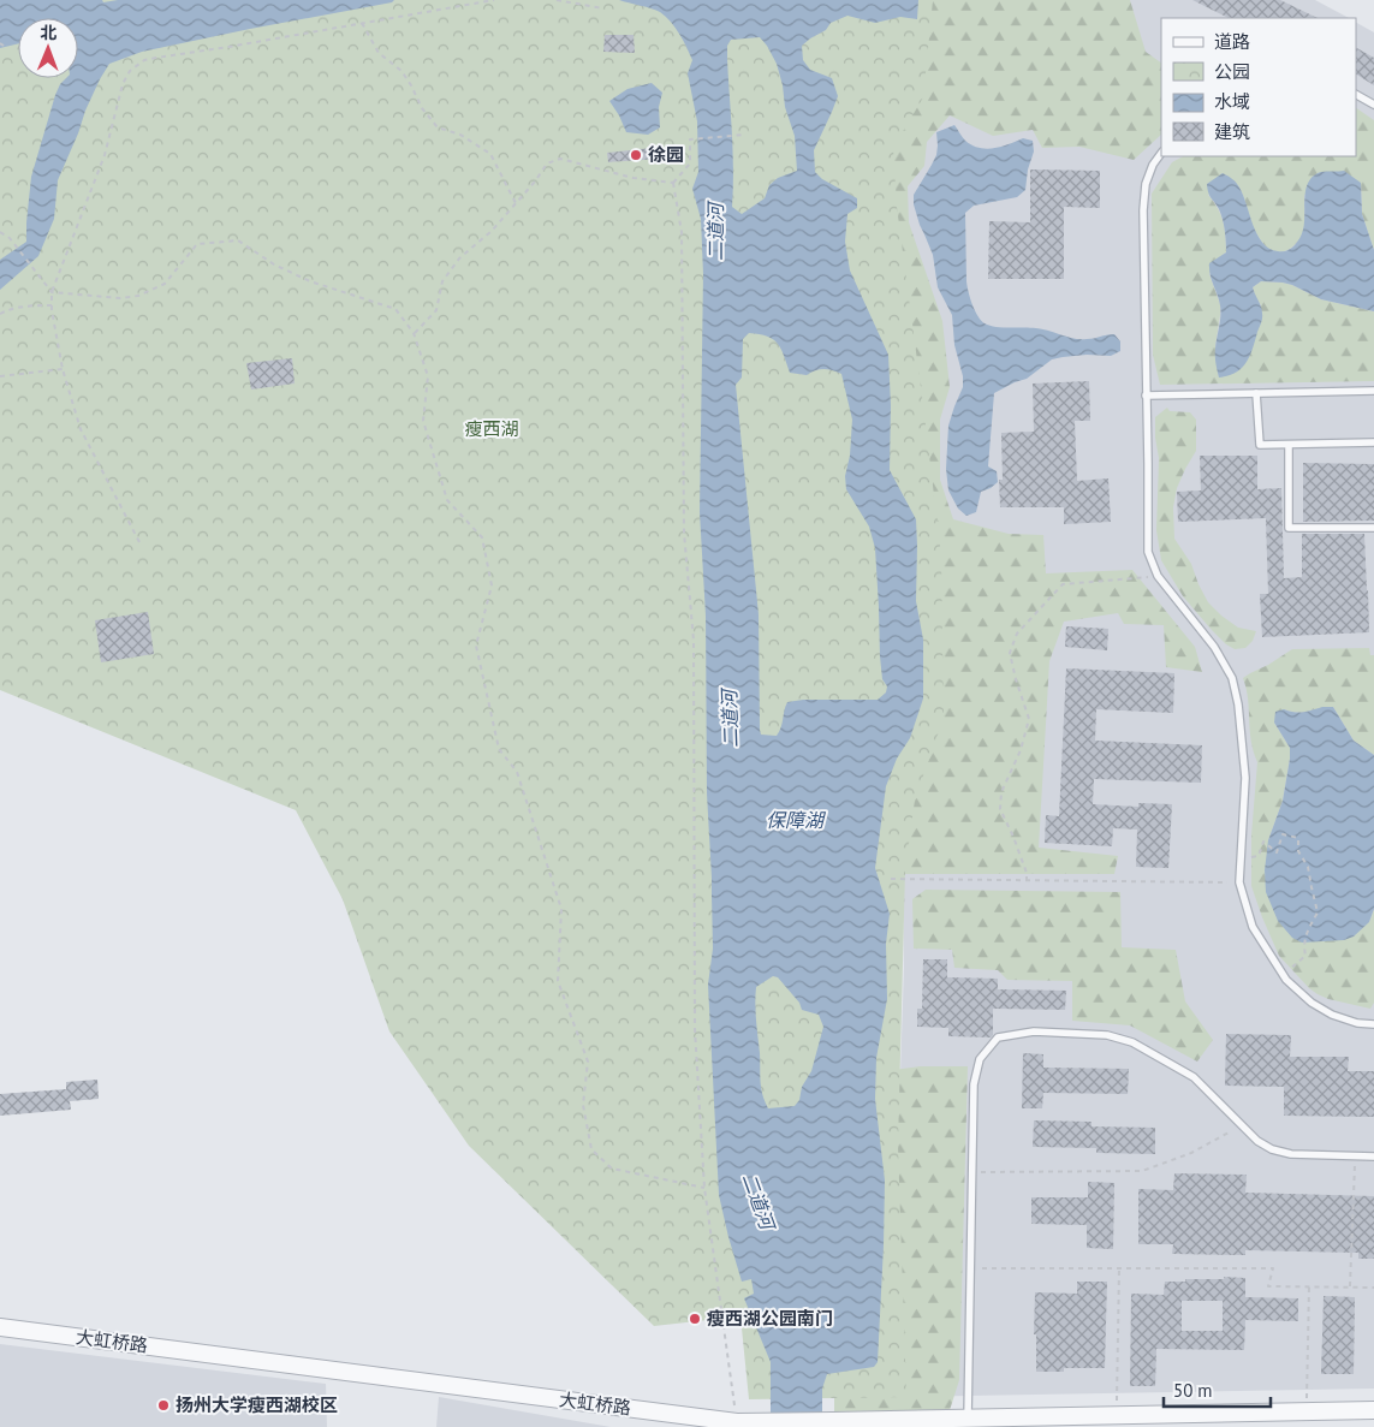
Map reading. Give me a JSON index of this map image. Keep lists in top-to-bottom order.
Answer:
{
  "streets": {
    "street": ["大虹桥路"]
  },
  "water": ["二道河", "保障湖"],
  "parks": ["瘦西湖"],
  "places": ["徐园", "瘦西湖公园南门", "扬州大学瘦西湖校区"],
  "legend": [
    "道路",
    "公园",
    "水域",
    "建筑"
  ],
  "scale_bar": "50 m",
  "north": "top"
}
